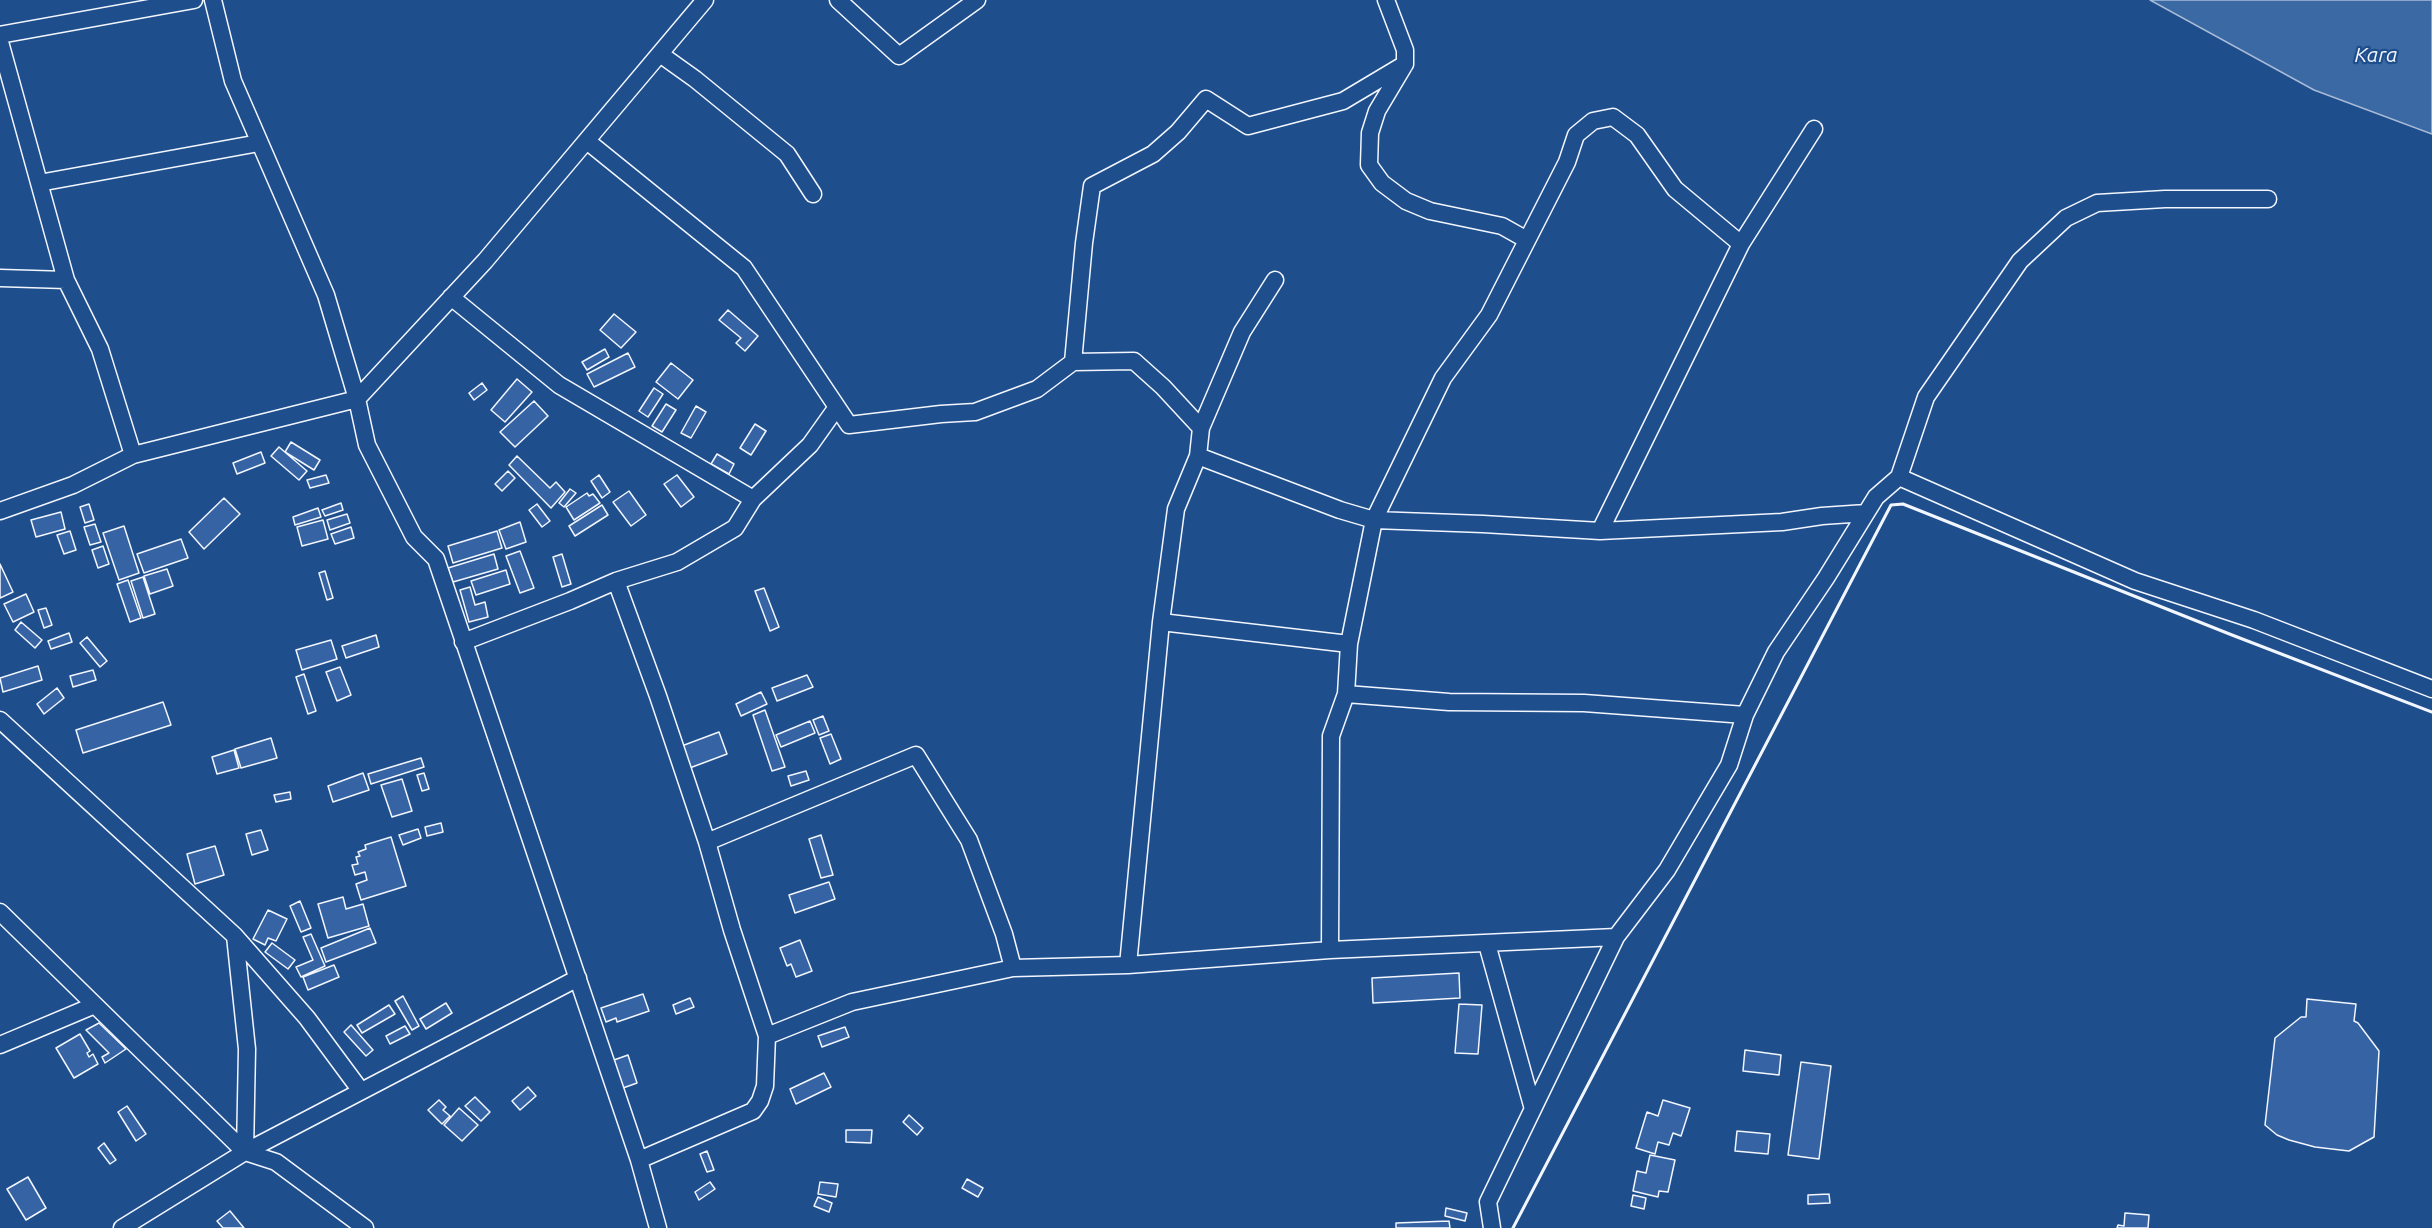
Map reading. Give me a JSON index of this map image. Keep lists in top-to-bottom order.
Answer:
{
  "water": ["Kara"]
}
